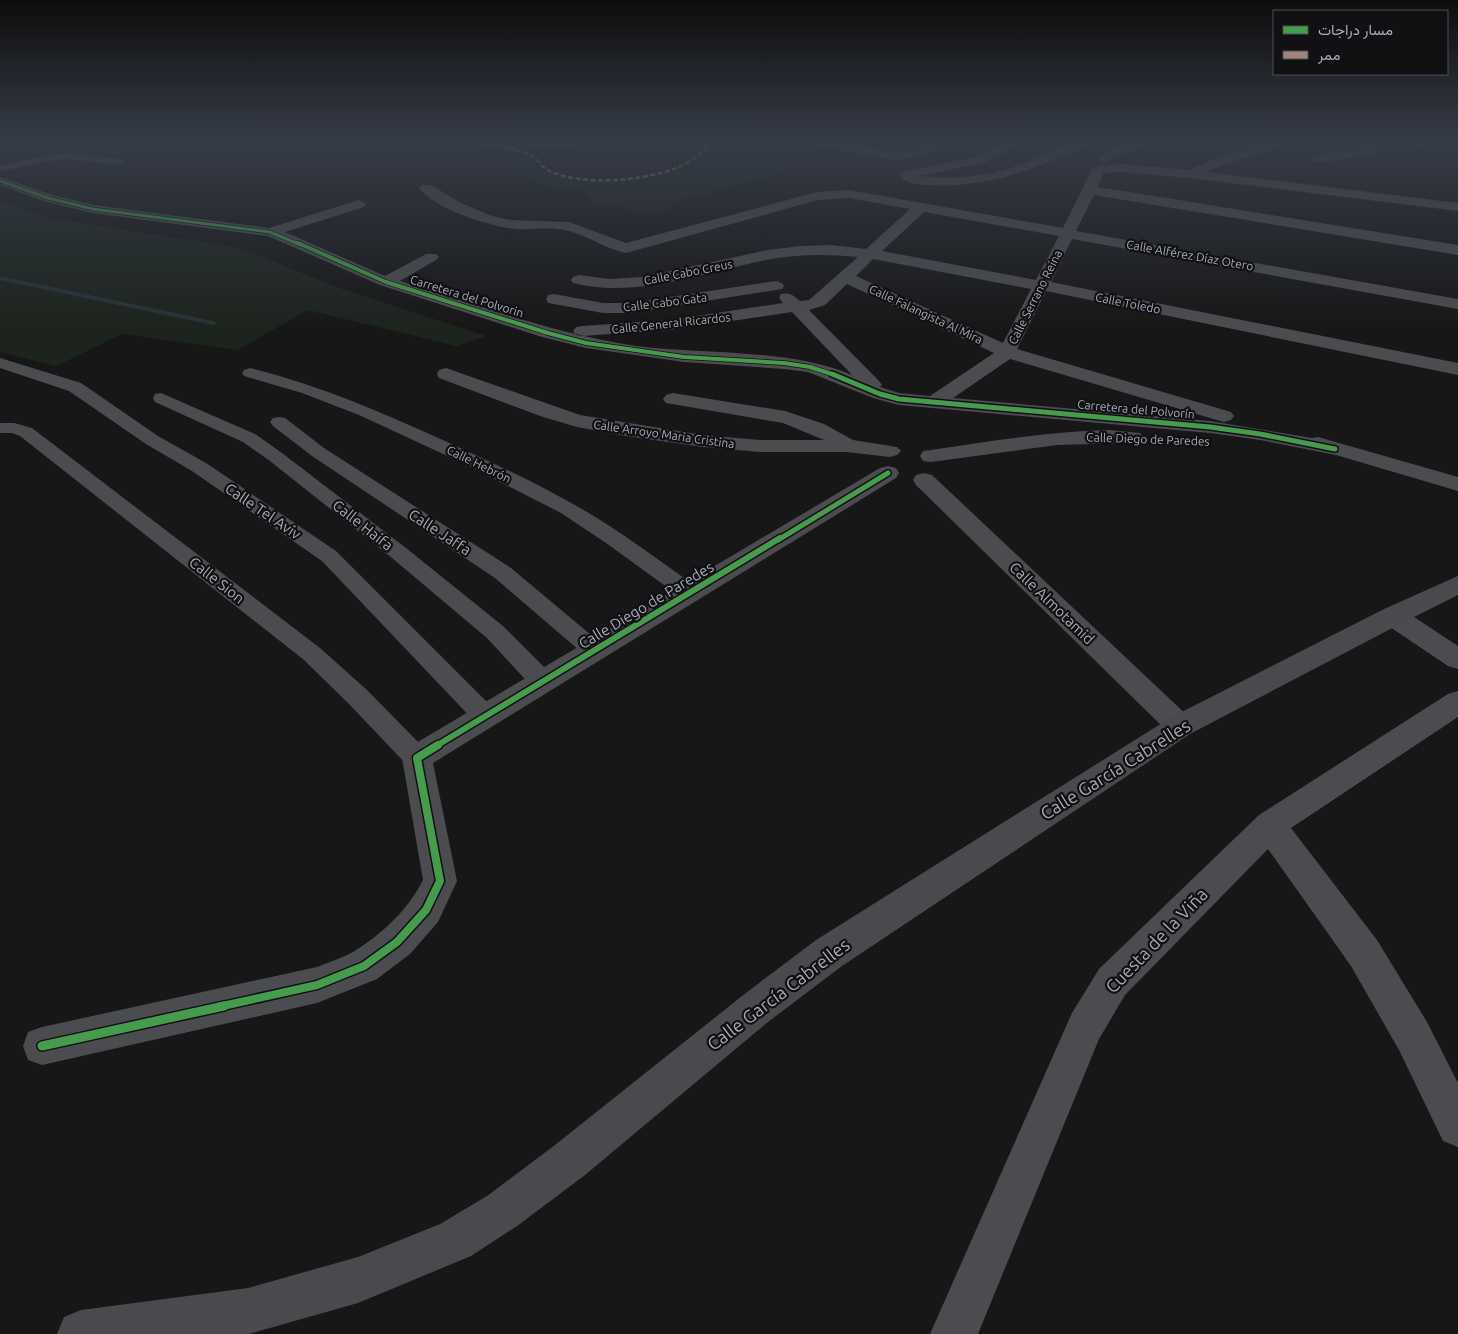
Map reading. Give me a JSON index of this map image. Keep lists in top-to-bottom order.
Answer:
{
  "streets": {
    "main road": ["Calle García Cabrelles"],
    "street": [
      "Calle Alférez Díaz Otero",
      "Calle Cabo Creus",
      "Carretera del Polvorin",
      "Calle Serrano Reina",
      "Calle Cabo Gata",
      "Calle Toledo",
      "Calle Falangista Al Mira",
      "Calle General Ricardos",
      "Carretera del Polvorín",
      "Calle Arroyo Maria Cristina",
      "Calle Diego de Paredes",
      "Calle Almotamid",
      "Cuesta de la Viña"
    ],
    "lane": [
      "Calle Hebrón",
      "Calle Tel Aviv",
      "Calle Haifa",
      "Calle Jaffa",
      "Calle Sion"
    ]
  },
  "crossings": [
    ["Calle Alférez Díaz Otero", "Calle Serrano Reina"],
    ["Calle Alférez Díaz Otero", "Calle General Ricardos"],
    ["Calle Cabo Creus", "Calle Toledo"],
    ["Carretera del Polvorin", "Calle Serrano Reina"],
    ["Carretera del Polvorin", "Calle General Ricardos"],
    ["Carretera del Polvorin", "Carretera del Polvorín"],
    ["Calle Serrano Reina", "Calle Toledo"],
    ["Calle Serrano Reina", "Calle Falangista Al Mira"],
    ["Calle Serrano Reina", "Carretera del Polvorín"],
    ["Calle Toledo", "Calle General Ricardos"],
    ["Calle Falangista Al Mira", "Calle General Ricardos"],
    ["Calle Falangista Al Mira", "Carretera del Polvorín"],
    ["Calle Falangista Al Mira", "Calle Diego de Paredes"],
    ["Carretera del Polvorín", "Calle Diego de Paredes"],
    ["Calle Arroyo Maria Cristina", "Calle Diego de Paredes"],
    ["Calle Arroyo Maria Cristina", "Calle Almotamid"],
    ["Calle Diego de Paredes", "Calle Hebrón"],
    ["Calle Diego de Paredes", "Calle Tel Aviv"],
    ["Calle Diego de Paredes", "Calle Haifa"],
    ["Calle Diego de Paredes", "Calle Jaffa"],
    ["Calle Diego de Paredes", "Calle Sion"],
    ["Calle Diego de Paredes", "Calle Almotamid"],
    ["Calle Haifa", "Calle Jaffa"],
    ["Calle Almotamid", "Calle García Cabrelles"]
  ],
  "legend": ["مسار دراجات", "ممر"]
}
